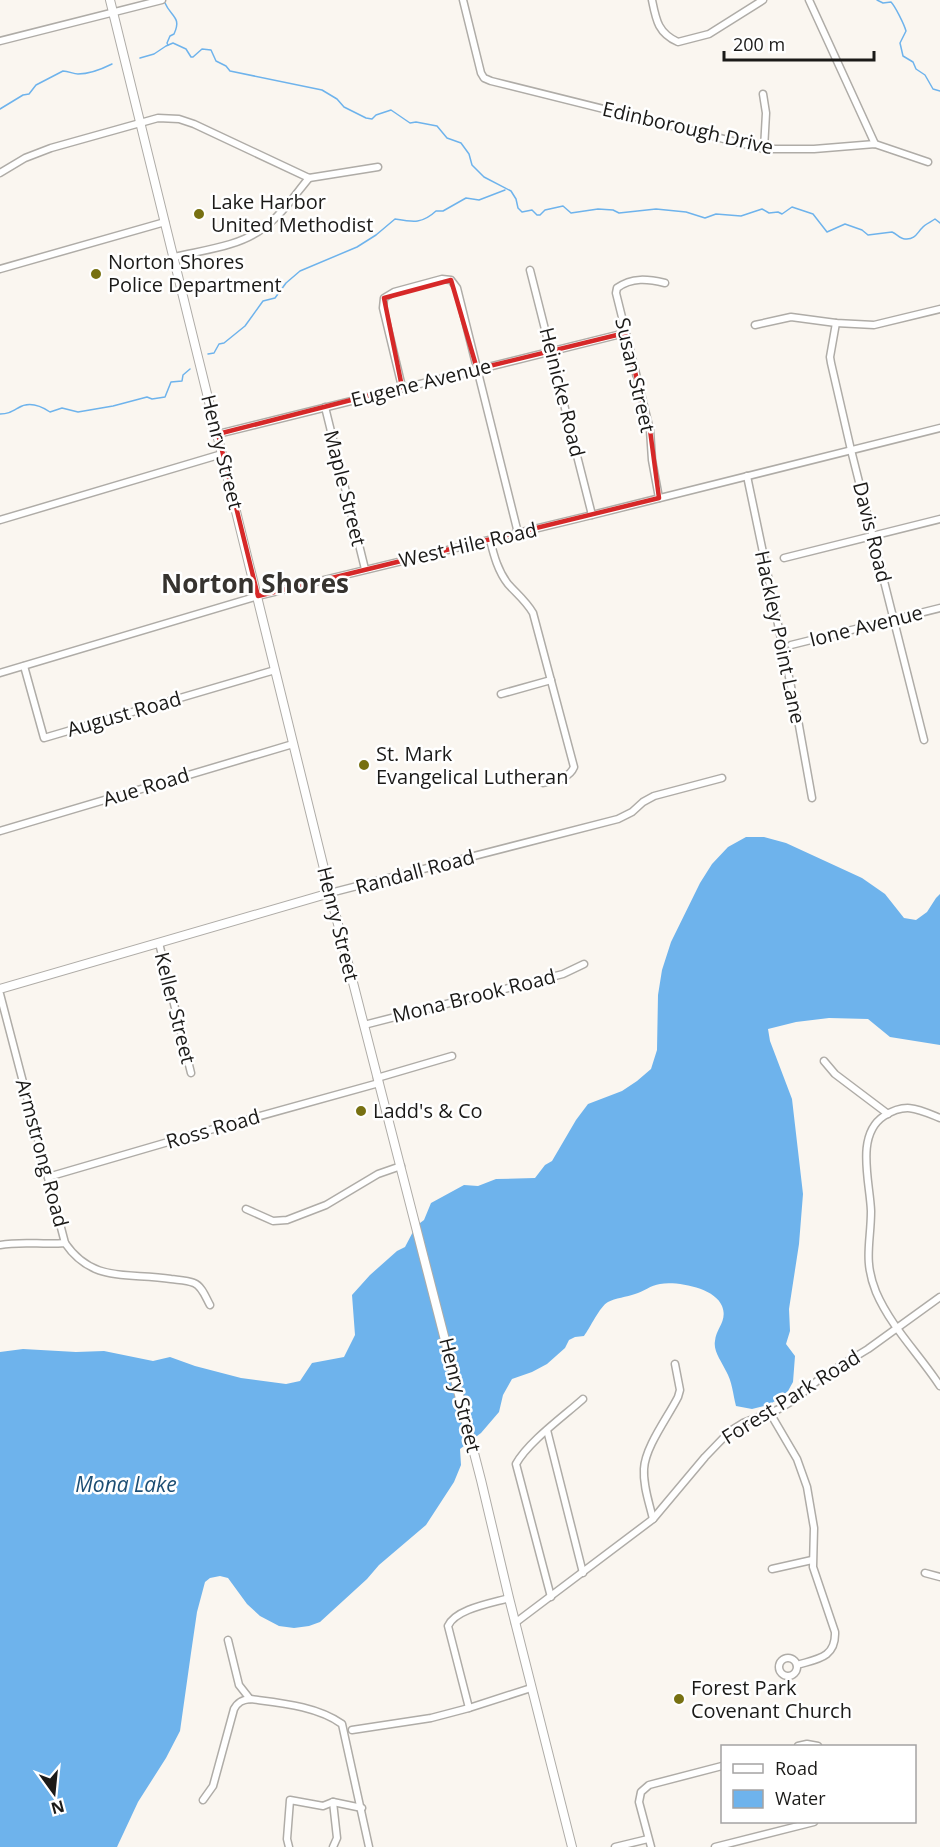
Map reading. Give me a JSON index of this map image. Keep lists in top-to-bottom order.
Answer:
{
  "streets": {
    "street": [
      "Edinborough Drive",
      "Susan Street",
      "Eugene Avenue",
      "Heinicke Road",
      "Henry Street",
      "Maple Street",
      "Davis Road",
      "West Hile Road",
      "Ione Avenue",
      "Hackley Point Lane",
      "August Road",
      "Aue Road",
      "Randall Road",
      "Mona Brook Road",
      "Keller Street",
      "Ross Road",
      "Armstrong Road",
      "Forest Park Road"
    ]
  },
  "crossings": [
    ["Susan Street", "Eugene Avenue"],
    ["Susan Street", "West Hile Road"],
    ["Eugene Avenue", "Heinicke Road"],
    ["Eugene Avenue", "Henry Street"],
    ["Eugene Avenue", "Maple Street"],
    ["Heinicke Road", "West Hile Road"],
    ["Henry Street", "West Hile Road"],
    ["Henry Street", "August Road"],
    ["Henry Street", "Aue Road"],
    ["Henry Street", "Randall Road"],
    ["Henry Street", "Mona Brook Road"],
    ["Henry Street", "Ross Road"],
    ["Henry Street", "Forest Park Road"],
    ["Maple Street", "West Hile Road"],
    ["Davis Road", "West Hile Road"],
    ["Davis Road", "Ione Avenue"],
    ["West Hile Road", "Hackley Point Lane"],
    ["West Hile Road", "August Road"],
    ["Randall Road", "Keller Street"],
    ["Ross Road", "Armstrong Road"]
  ],
  "districts": ["Norton Shores"],
  "water": ["Mona Lake"],
  "places": [
    "Lake Harbor United Methodist",
    "Norton Shores Police Department",
    "St. Mark Evangelical Lutheran",
    "Ladd's & Co",
    "Forest Park Covenant Church"
  ],
  "legend": ["Road", "Water"],
  "scale_bar": "200 m",
  "north": "bottom"
}
